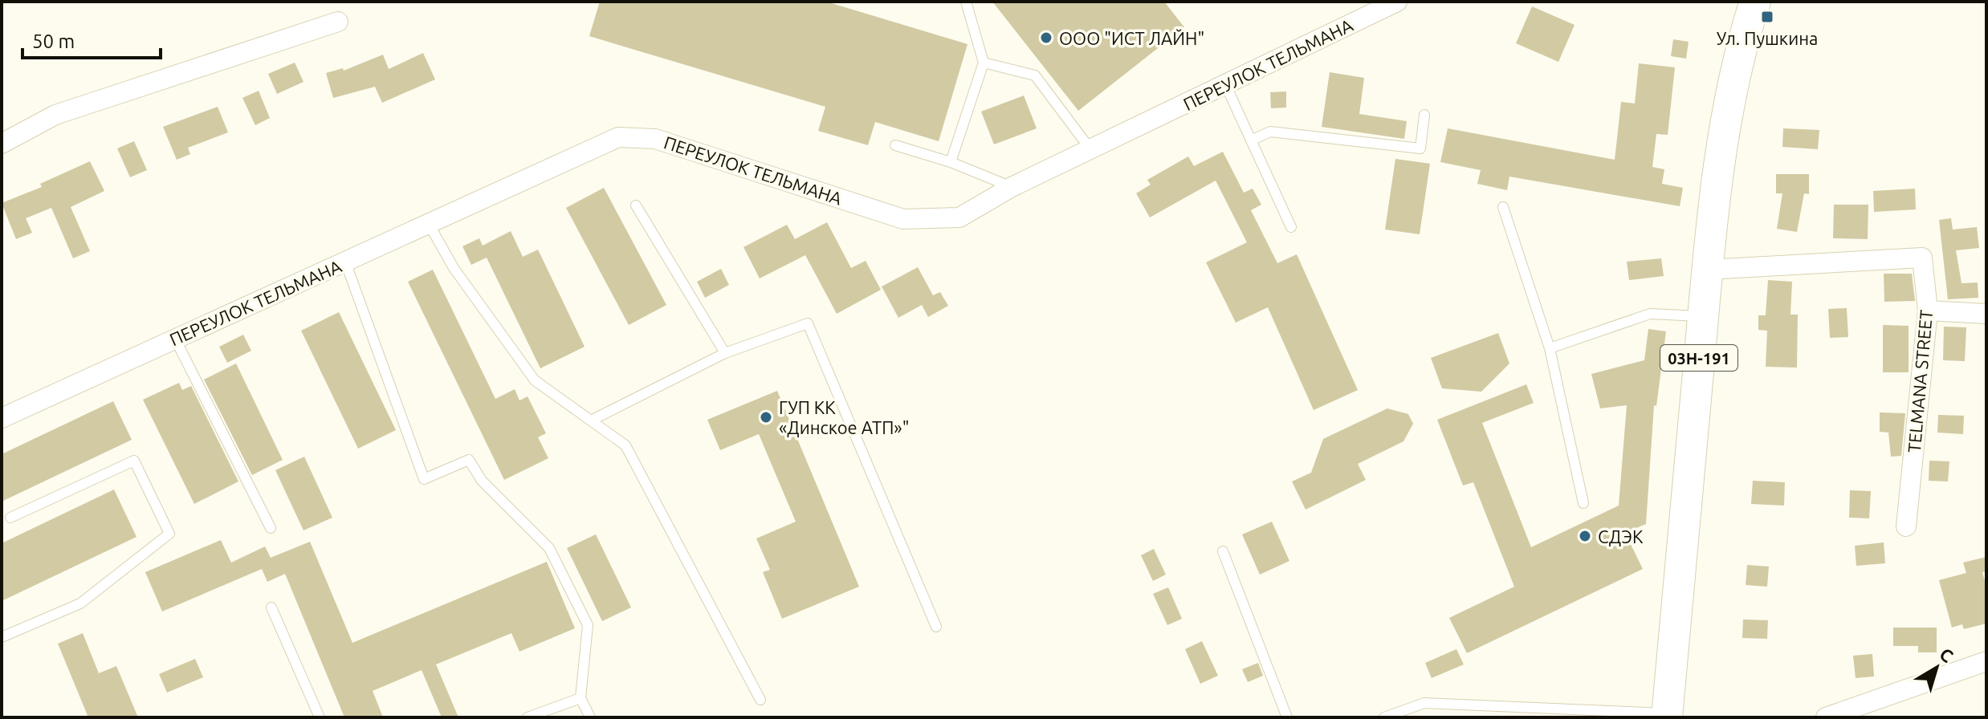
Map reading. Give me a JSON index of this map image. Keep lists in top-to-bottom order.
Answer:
{
  "streets": {
    "main road": ["03Н-191"],
    "street": ["ПЕРЕУЛОК ТЕЛЬМАНА", "TELMANA STREET"]
  },
  "crossings": [
    ["03Н-191", "TELMANA STREET"]
  ],
  "places": {
    "transit": ["Ул. Пушкина"],
    "other": ["ООО \"ИСТ ЛАЙН\"", "ГУП КК «Динское АТП»\"", "СДЭК"]
  },
  "scale_bar": "50 m",
  "north": "top right"
}
